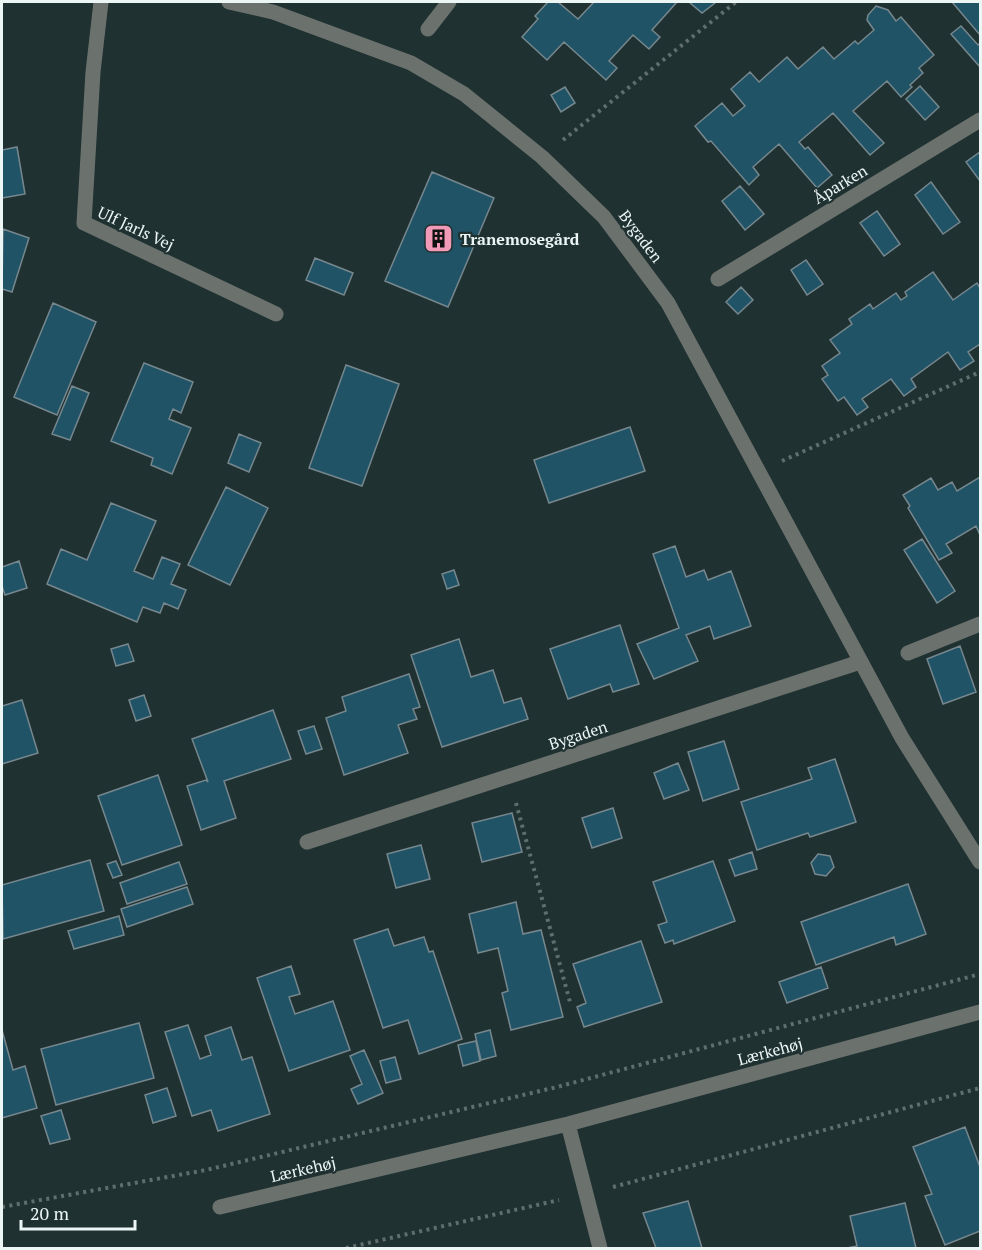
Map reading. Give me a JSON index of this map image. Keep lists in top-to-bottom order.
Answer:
{
  "streets": {
    "street": [
      "Åparken",
      "Ulf Jarls Vej",
      "Bygaden",
      "Lærkehøj"
    ]
  },
  "places": {
    "building": ["Tranemosegård"]
  },
  "scale_bar": "20 m"
}
